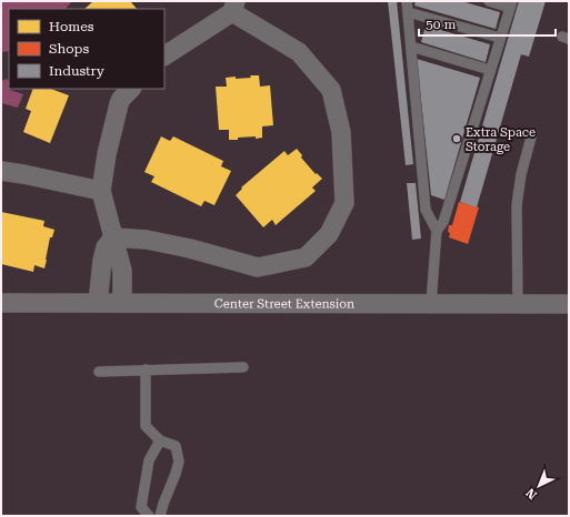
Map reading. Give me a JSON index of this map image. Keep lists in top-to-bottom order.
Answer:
{
  "streets": {
    "street": ["Center Street Extension"]
  },
  "places": ["Extra Space Storage"],
  "legend": ["Homes", "Shops", "Industry"],
  "scale_bar": "50 m",
  "north": "bottom left"
}
